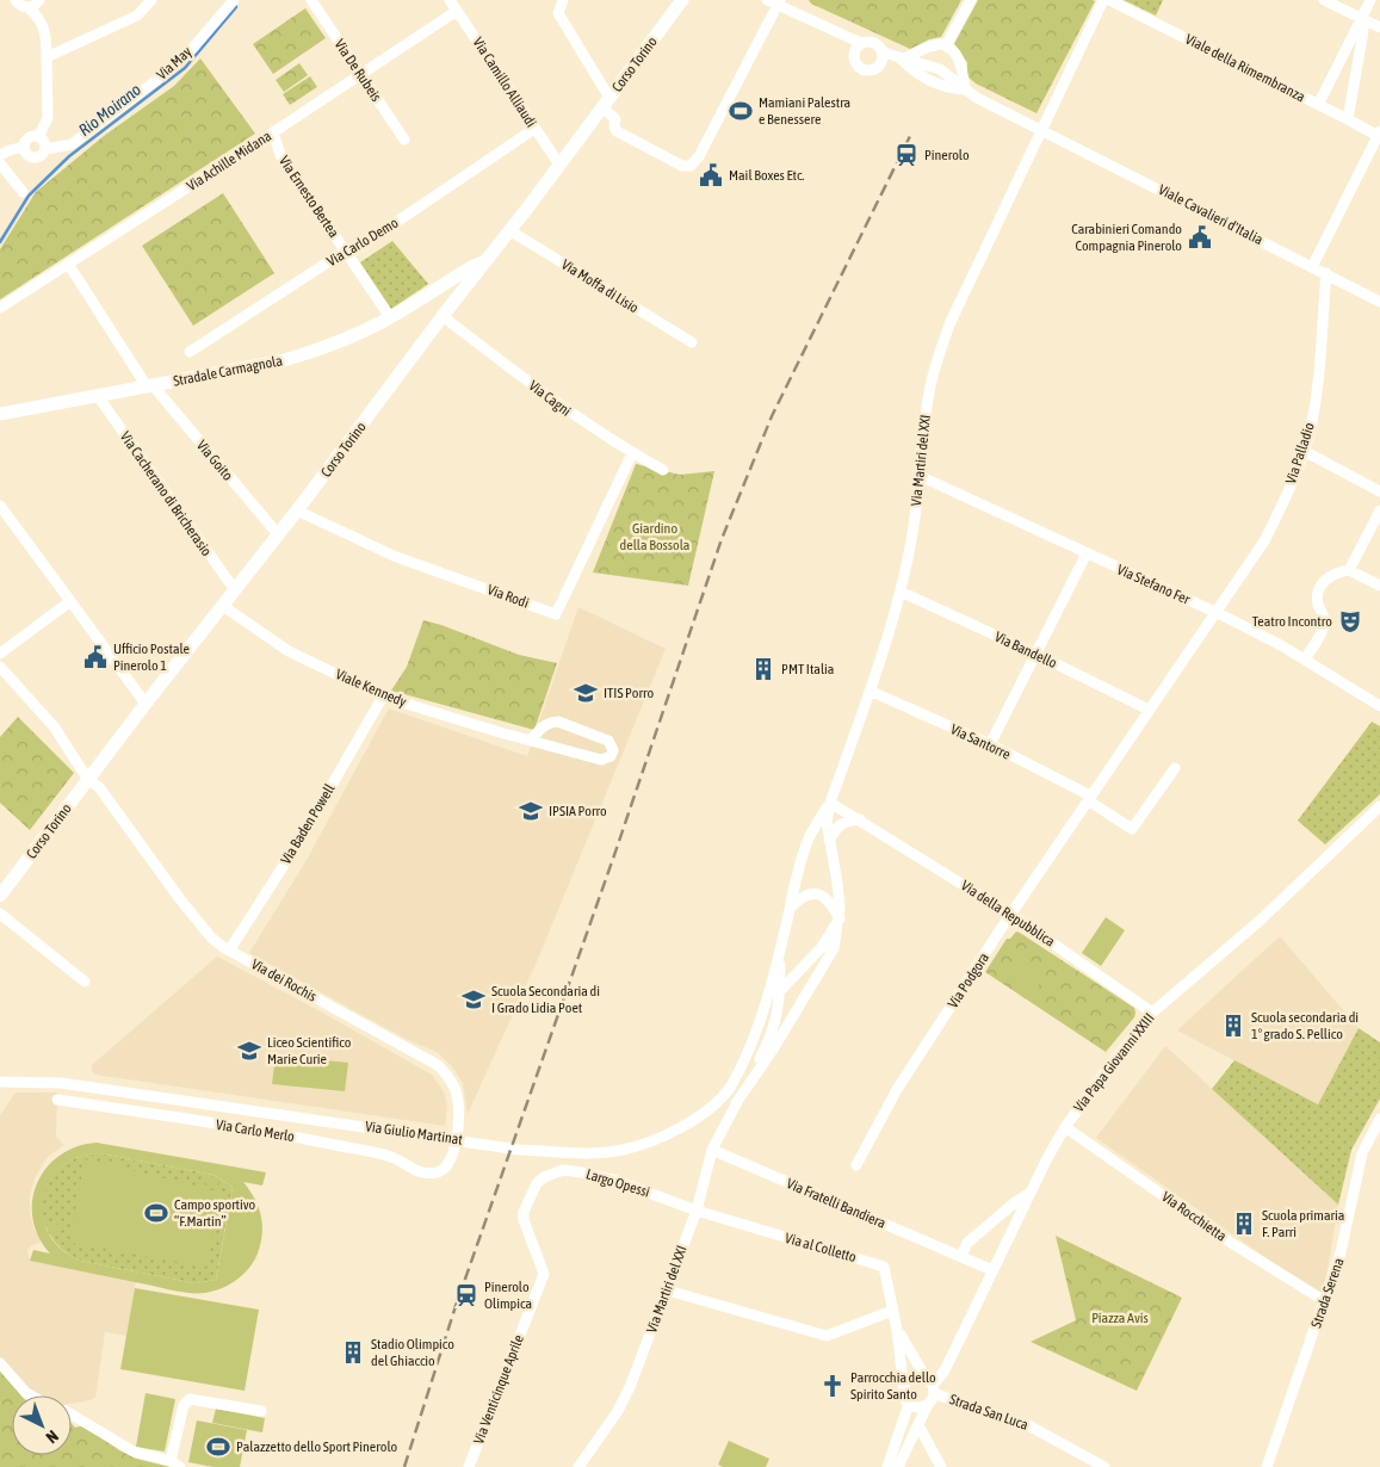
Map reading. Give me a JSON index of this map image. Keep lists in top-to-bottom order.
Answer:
{
  "streets": {
    "main road": ["Corso Torino", "Stradale Carmagnola"],
    "street": [
      "Via May",
      "Viale della Rimembranza",
      "Via De Rubeis",
      "Via Camillo Alliaudi",
      "Via Achille Midana",
      "Via Ernesto Bertea",
      "Viale Cavalieri d'Italia",
      "Via Carlo Demo",
      "Via Moffa di Lisio",
      "Via Cagni",
      "Via Palladio",
      "Via Goito",
      "Via Martiri del XXI",
      "Via Cacherano di Bricherasio",
      "Via Stefano Fer",
      "Via Rodi",
      "Via Bandello",
      "Viale Kennedy",
      "Via Santorre",
      "Via Baden Powell",
      "Via della Repubblica",
      "Via dei Rochis",
      "Via Podgora",
      "Via Papa Giovanni XXIII",
      "Via Carlo Merlo",
      "Via Giulio Martinat",
      "Largo Opessi",
      "Via Fratelli Bandiera",
      "Via Rocchietta",
      "Via al Colletto",
      "Strada Serena",
      "Via Venticinque Aprile",
      "Strada San Luca"
    ]
  },
  "crossings": [
    ["Corso Torino", "Via Camillo Alliaudi"],
    ["Corso Torino", "Via Moffa di Lisio"],
    ["Corso Torino", "Stradale Carmagnola"],
    ["Corso Torino", "Via Cagni"],
    ["Corso Torino", "Via Goito"],
    ["Corso Torino", "Via Cacherano di Bricherasio"],
    ["Corso Torino", "Via Rodi"],
    ["Corso Torino", "Viale Kennedy"],
    ["Corso Torino", "Via dei Rochis"],
    ["Via De Rubeis", "Via Achille Midana"],
    ["Via Camillo Alliaudi", "Via Achille Midana"],
    ["Via Camillo Alliaudi", "Via Carlo Demo"],
    ["Via Achille Midana", "Via Ernesto Bertea"],
    ["Via Achille Midana", "Via Goito"],
    ["Via Ernesto Bertea", "Via Carlo Demo"],
    ["Via Ernesto Bertea", "Stradale Carmagnola"],
    ["Viale Cavalieri d'Italia", "Via Palladio"],
    ["Viale Cavalieri d'Italia", "Via Martiri del XXI"],
    ["Stradale Carmagnola", "Via Goito"],
    ["Stradale Carmagnola", "Via Cacherano di Bricherasio"],
    ["Via Cagni", "Via Rodi"],
    ["Via Palladio", "Via Stefano Fer"],
    ["Via Palladio", "Via Podgora"],
    ["Via Martiri del XXI", "Via Stefano Fer"],
    ["Via Martiri del XXI", "Via Bandello"],
    ["Via Martiri del XXI", "Via Santorre"],
    ["Via Martiri del XXI", "Via della Repubblica"],
    ["Via Martiri del XXI", "Via Giulio Martinat"],
    ["Via Martiri del XXI", "Largo Opessi"],
    ["Via Martiri del XXI", "Via Fratelli Bandiera"],
    ["Via Martiri del XXI", "Via al Colletto"],
    ["Via Stefano Fer", "Via Podgora"],
    ["Via Bandello", "Via Podgora"],
    ["Viale Kennedy", "Via Baden Powell"],
    ["Via Santorre", "Via Podgora"],
    ["Via Baden Powell", "Via dei Rochis"],
    ["Via della Repubblica", "Via Podgora"],
    ["Via della Repubblica", "Via Papa Giovanni XXIII"],
    ["Via dei Rochis", "Via Carlo Merlo"],
    ["Via Papa Giovanni XXIII", "Via Fratelli Bandiera"],
    ["Via Papa Giovanni XXIII", "Via Rocchietta"],
    ["Via Papa Giovanni XXIII", "Via al Colletto"],
    ["Via Papa Giovanni XXIII", "Strada San Luca"],
    ["Largo Opessi", "Via al Colletto"],
    ["Largo Opessi", "Via Venticinque Aprile"],
    ["Via Rocchietta", "Strada Serena"],
    ["Via al Colletto", "Strada San Luca"]
  ],
  "water": ["Rio Moirano"],
  "parks": ["Giardino della Bossola", "Piazza Avis"],
  "places": {
    "sports": ["Mamiani Palestra e Benessere", "Campo sportivo “F.Martin”", "Palazzetto dello Sport Pinerolo"],
    "station": ["Pinerolo", "Pinerolo Olimpica"],
    "public building": ["Mail Boxes Etc.", "Carabinieri Comando Compagnia Pinerolo", "Ufficio Postale Pinerolo 1"],
    "theatre": ["Teatro Incontro"],
    "building": [
      "PMT Italia",
      "Scuola secondaria di 1° grado S. Pellico",
      "Scuola primaria F. Parri",
      "Stadio Olimpico del Ghiaccio"
    ],
    "school or university": [
      "ITIS Porro",
      "IPSIA Porro",
      "Scuola Secondaria di I Grado Lidia Poet",
      "Liceo Scientifico Marie Curie"
    ],
    "church": ["Parrocchia dello Spirito Santo"]
  },
  "north": "bottom right"
}
